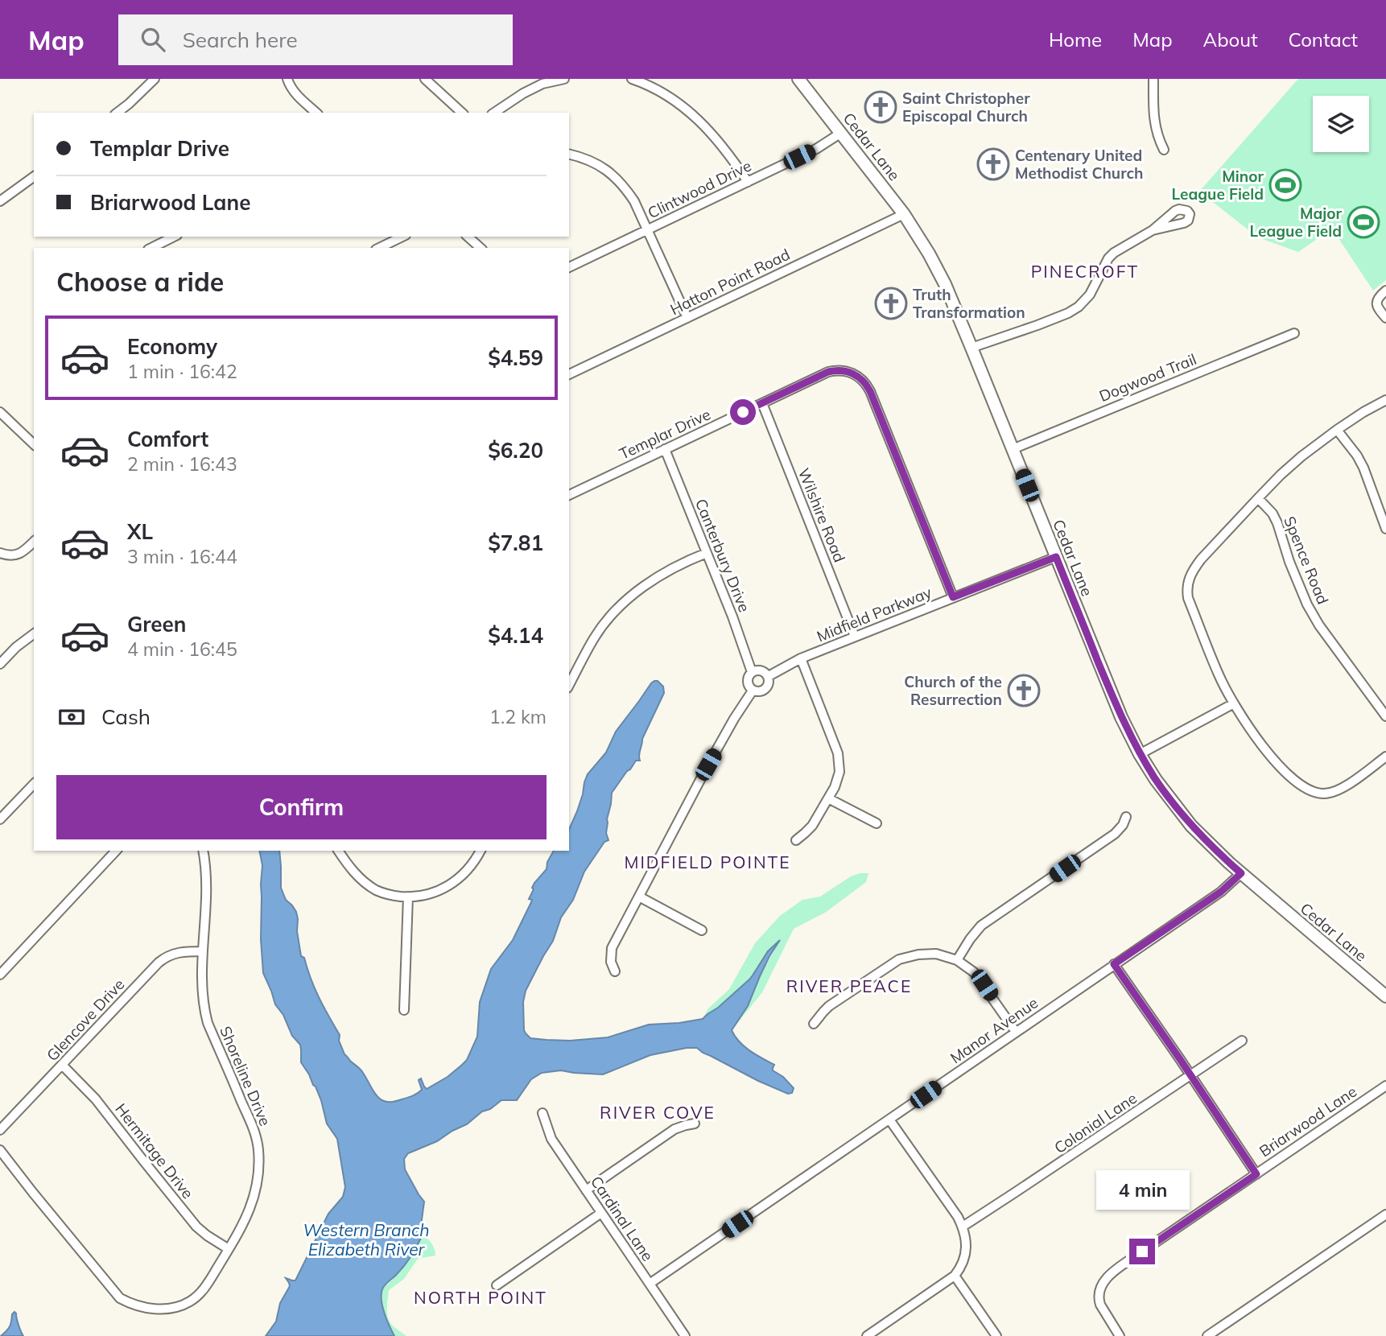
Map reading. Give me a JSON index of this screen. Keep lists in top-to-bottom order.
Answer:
{
  "streets": {
    "main road": ["Cedar Lane"],
    "street": [
      "Clintwood Drive",
      "Hatton Point Road",
      "Dogwood Trail",
      "Templar Drive",
      "Wilshire Road",
      "Canterbury Drive",
      "Spence Road",
      "Midfield Parkway",
      "Glencove Drive",
      "Manor Avenue",
      "Shoreline Drive",
      "Briarwood Lane",
      "Colonial Lane",
      "Hermitage Drive",
      "Cardinal Lane"
    ]
  },
  "crossings": [
    ["Cedar Lane", "Clintwood Drive"],
    ["Cedar Lane", "Hatton Point Road"],
    ["Cedar Lane", "Dogwood Trail"],
    ["Cedar Lane", "Midfield Parkway"],
    ["Cedar Lane", "Manor Avenue"],
    ["Templar Drive", "Wilshire Road"],
    ["Templar Drive", "Canterbury Drive"],
    ["Templar Drive", "Midfield Parkway"],
    ["Wilshire Road", "Midfield Parkway"],
    ["Canterbury Drive", "Midfield Parkway"],
    ["Glencove Drive", "Shoreline Drive"],
    ["Glencove Drive", "Hermitage Drive"],
    ["Manor Avenue", "Cardinal Lane"],
    ["Shoreline Drive", "Hermitage Drive"]
  ],
  "districts": [
    "PINECROFT",
    "MIDFIELD POINTE",
    "RIVER PEACE",
    "RIVER COVE",
    "NORTH POINT"
  ],
  "water": ["Western Branch Elizabeth River"],
  "places": {
    "church": [
      "Saint Christopher Episcopal Church",
      "Centenary United Methodist Church",
      "Truth Transformation",
      "Church of the Resurrection"
    ],
    "sports": ["Minor League Field", "Major League Field"]
  },
  "page": {
    "header": "Map",
    "search": "Search here",
    "nav": [
      "Home",
      "Map",
      "About",
      "Contact"
    ],
    "banner": ["Templar Drive", "Briarwood Lane"],
    "heading": "Choose a ride",
    "list": [
      {
        "name": "Economy",
        "note": "1 min · 16:42",
        "value": "$4.59"
      },
      {
        "name": "Comfort",
        "note": "2 min · 16:43",
        "value": "$6.20"
      },
      {
        "name": "XL",
        "note": "3 min · 16:44",
        "value": "$7.81"
      },
      {
        "name": "Green",
        "note": "4 min · 16:45",
        "value": "$4.14"
      }
    ],
    "pay": ["Cash", "1.2 km"],
    "buttons": "Confirm",
    "bubble": "4 min"
  }
}
